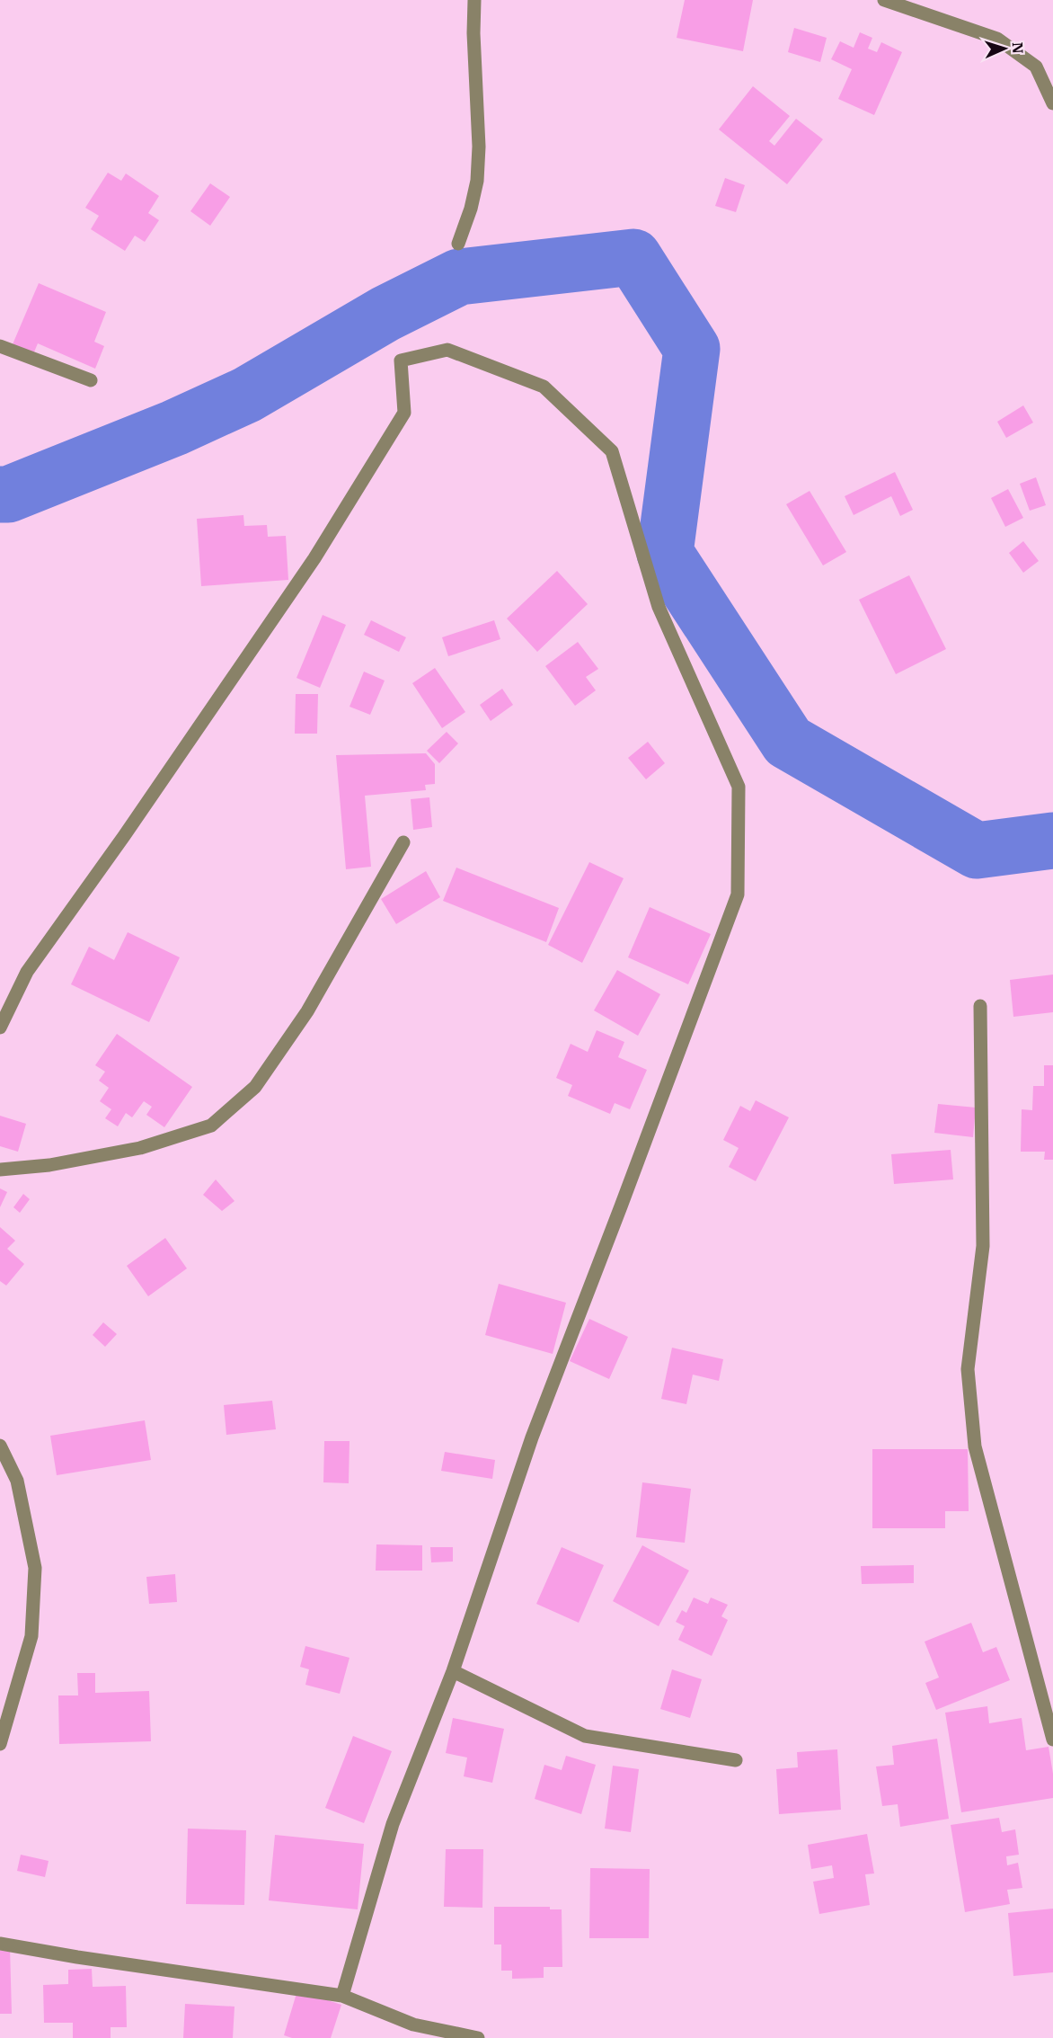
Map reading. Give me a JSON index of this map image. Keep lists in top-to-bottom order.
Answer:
{
  "north": "right"
}
